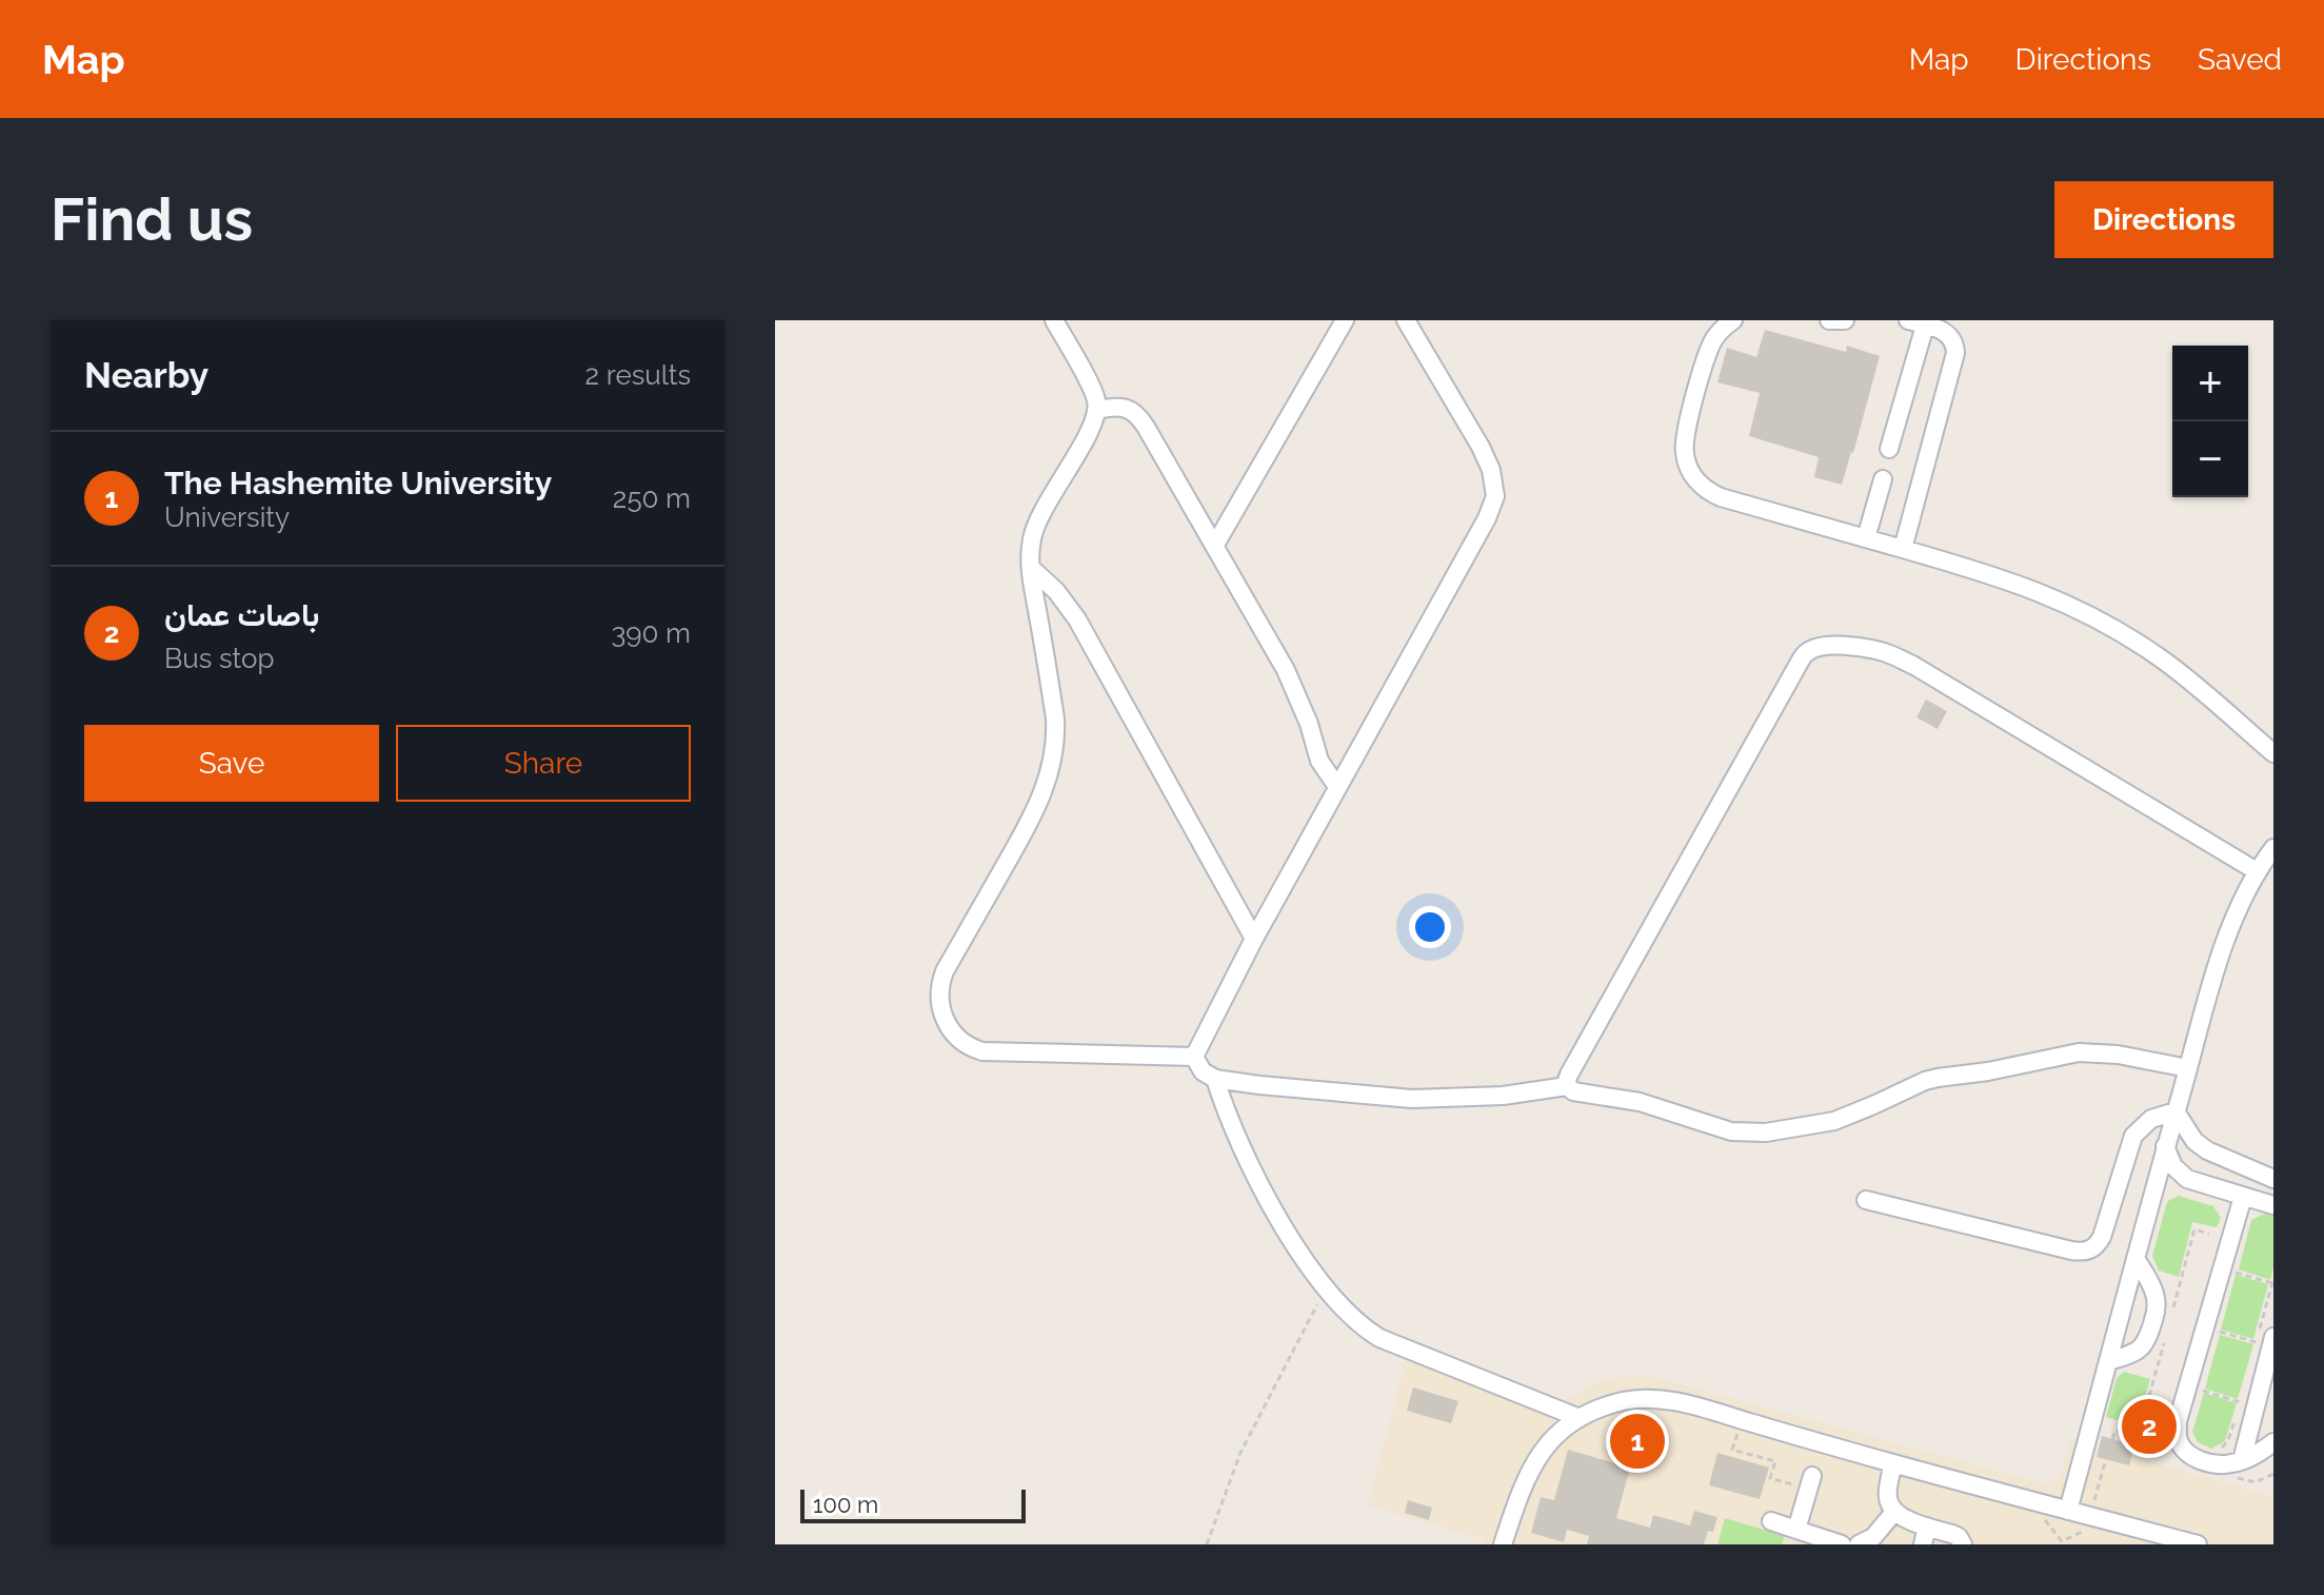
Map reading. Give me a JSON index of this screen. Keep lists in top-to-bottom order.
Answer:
{
  "scale_bar": "100 m",
  "page": {
    "header": "Map",
    "nav": ["Map", "Directions", "Saved"],
    "buttons": [
      "Directions",
      ["Save", "Share"]
    ],
    "title": "Find us",
    "heading": ["Nearby", "2 results"],
    "map_buttons": ["+", "−"],
    "list": [
      {
        "mark": "1",
        "name": "The Hashemite University",
        "note": "University",
        "value": "250 m"
      },
      {
        "mark": "2",
        "name": "باصات عمان",
        "note": "Bus stop",
        "value": "390 m"
      }
    ],
    "pins": ["2", "1"],
    "scale": "100 m"
  }
}
